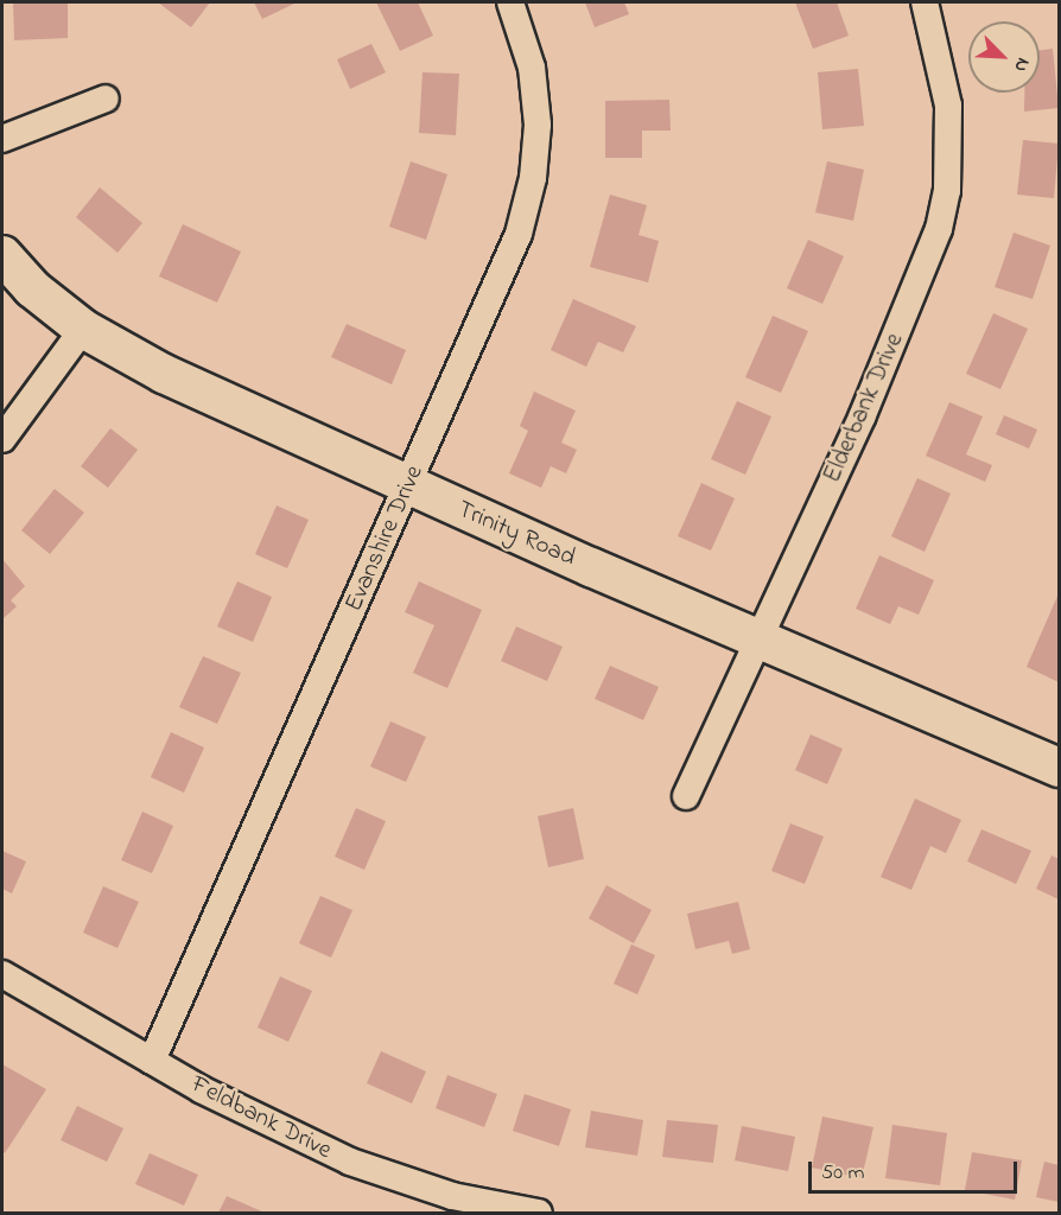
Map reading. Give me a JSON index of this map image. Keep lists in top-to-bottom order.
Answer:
{
  "streets": {
    "street": [
      "Elderbank Drive",
      "Trinity Road",
      "Evanshire Drive",
      "Feldbank Drive"
    ]
  },
  "crossings": [
    ["Elderbank Drive", "Trinity Road"],
    ["Trinity Road", "Evanshire Drive"],
    ["Evanshire Drive", "Feldbank Drive"]
  ],
  "scale_bar": "50 m",
  "north": "bottom right"
}
